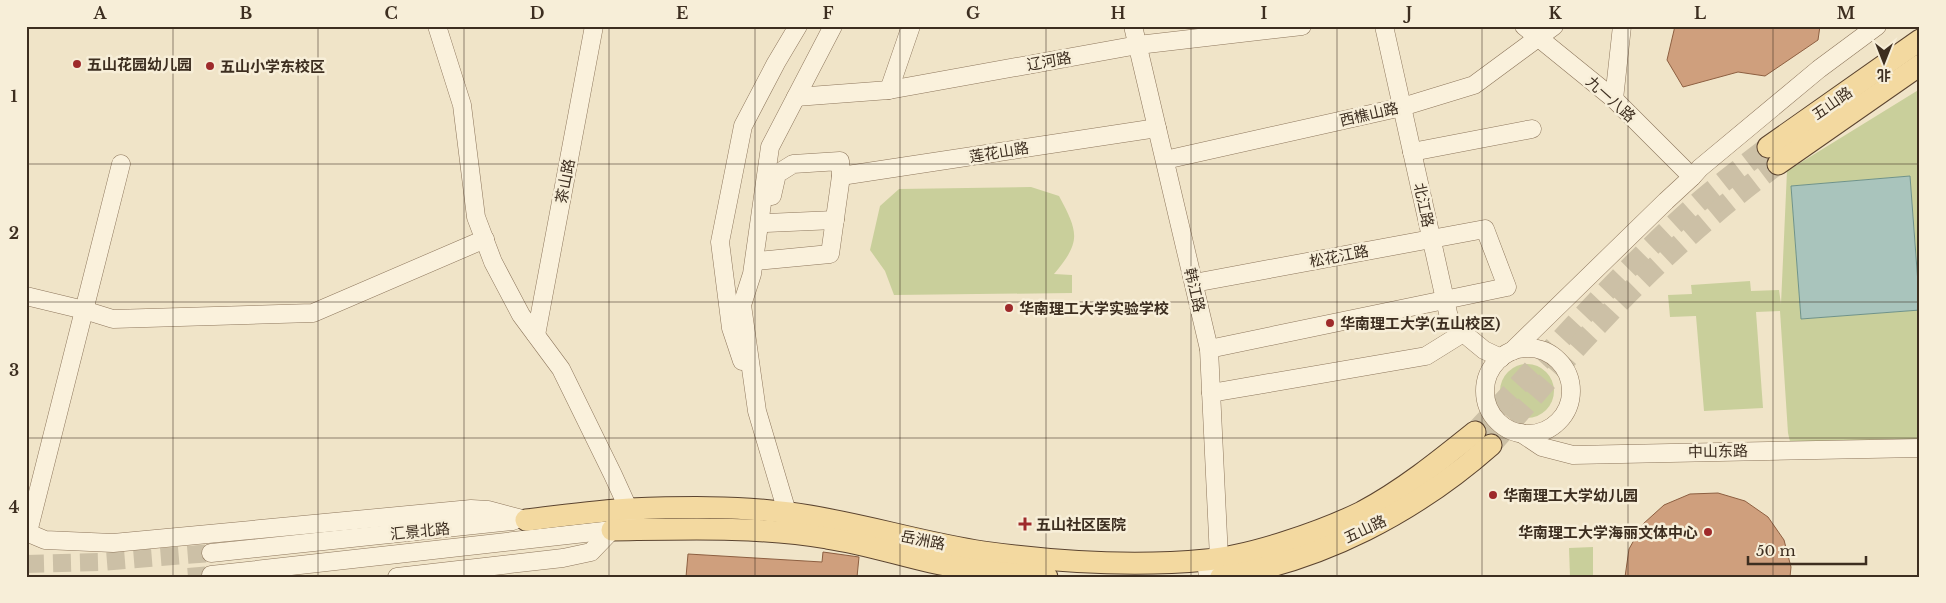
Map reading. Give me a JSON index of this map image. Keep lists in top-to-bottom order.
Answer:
{
  "streets": {
    "main road": ["五山路", "汇景北路", "岳洲路"],
    "street": [
      "辽河路",
      "九一八路",
      "西樵山路",
      "莲花山路",
      "茶山路",
      "北江路",
      "松花江路",
      "韩江路",
      "中山东路"
    ]
  },
  "crossings": [
    ["辽河路", "韩江路"],
    ["九一八路", "西樵山路"],
    ["五山路", "韩江路"],
    ["五山路", "岳洲路"],
    ["西樵山路", "北江路"],
    ["西樵山路", "韩江路"],
    ["莲花山路", "韩江路"],
    ["北江路", "松花江路"],
    ["北江路", "中山东路"],
    ["松花江路", "韩江路"],
    ["韩江路", "岳洲路"],
    ["汇景北路", "岳洲路"]
  ],
  "places": {
    "other": [
      "五山花园幼儿园",
      "五山小学东校区",
      "华南理工大学实验学校",
      "华南理工大学(五山校区)",
      "华南理工大学幼儿园",
      "华南理工大学海丽文体中心"
    ],
    "health": ["五山社区医院"]
  },
  "scale_bar": "50 m",
  "north": "bottom",
  "grid": {
    "columns": [
      "A",
      "B",
      "C",
      "D",
      "E",
      "F",
      "G",
      "H",
      "I",
      "J",
      "K",
      "L",
      "M"
    ],
    "rows": [
      "1",
      "2",
      "3",
      "4"
    ]
  }
}
